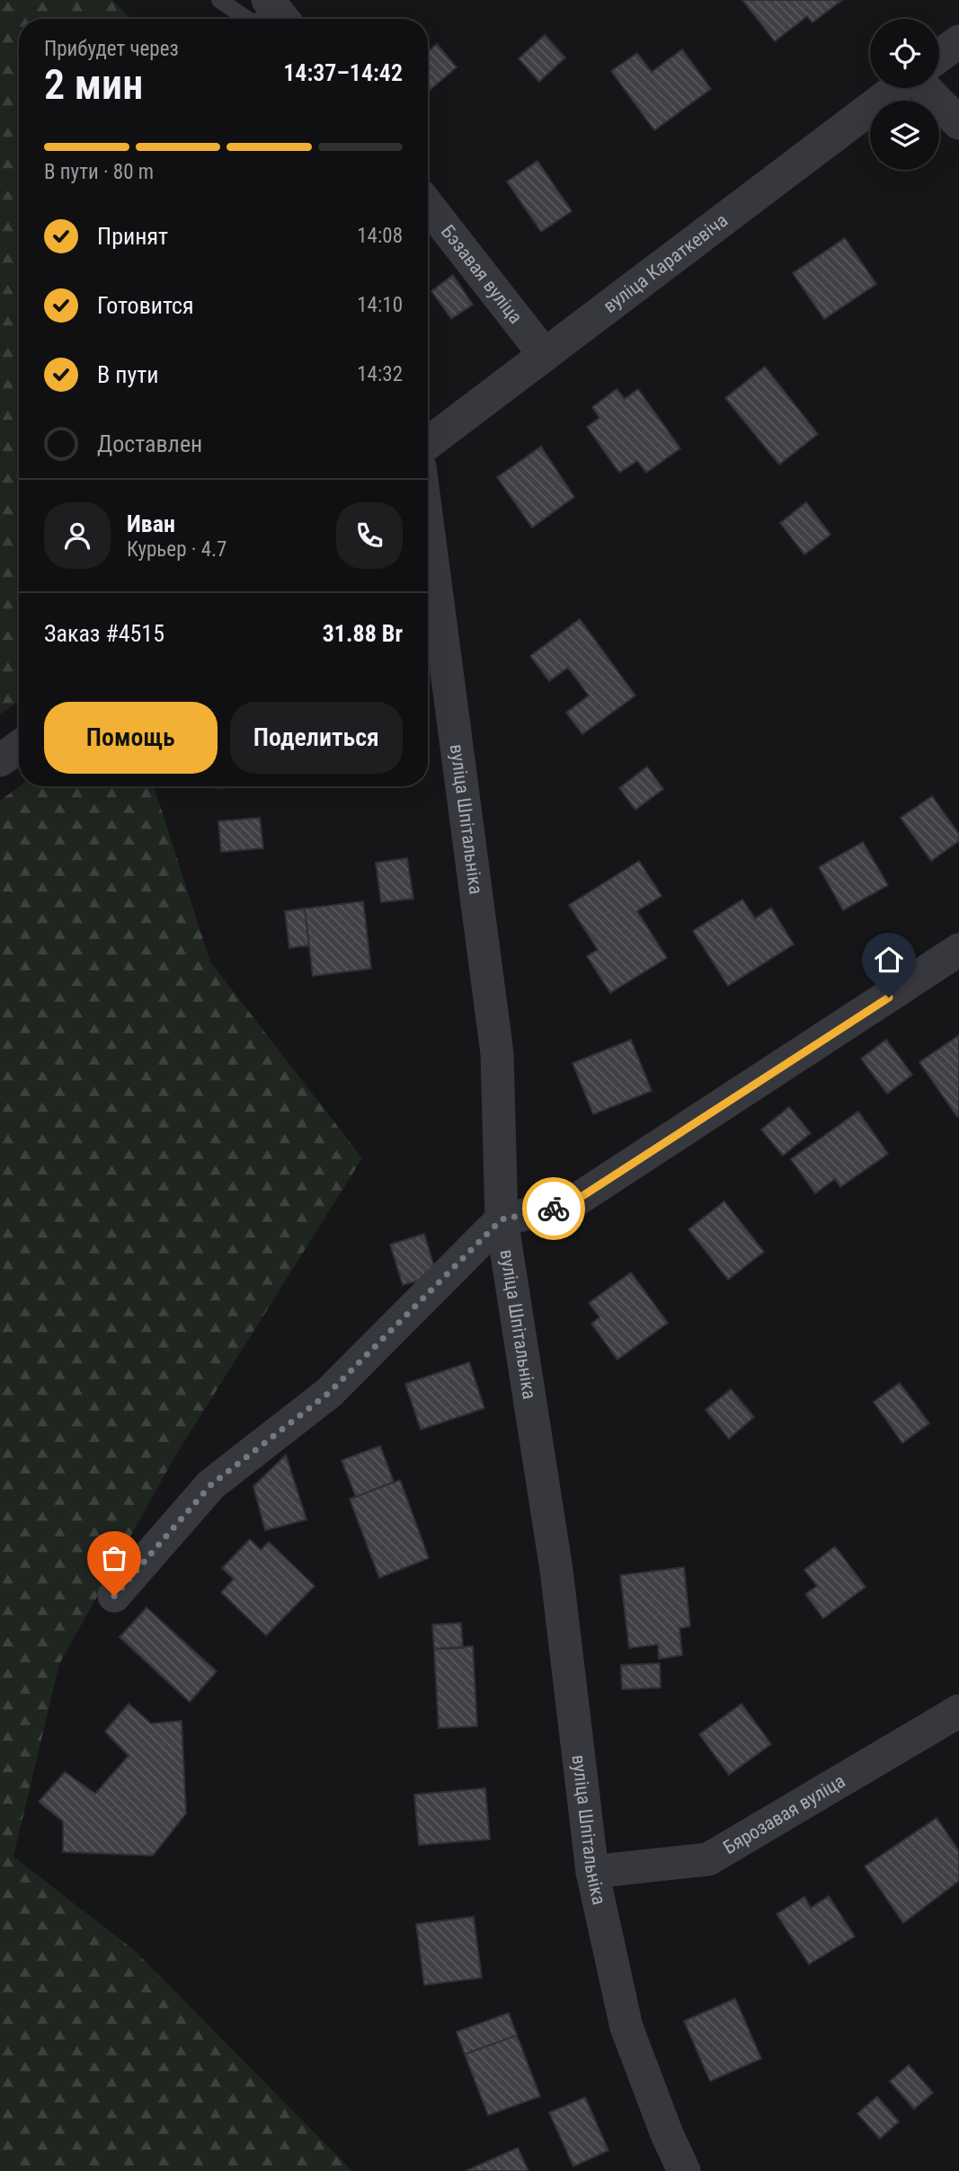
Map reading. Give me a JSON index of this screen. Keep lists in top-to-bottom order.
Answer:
{
  "streets": {
    "street": [
      "вуліца Караткевіча",
      "Бэзавая вуліца",
      "вуліца Шпітальніка",
      "Бярозавая вуліца"
    ]
  },
  "crossings": [
    ["вуліца Караткевіча", "Бэзавая вуліца"],
    ["вуліца Шпітальніка", "Бярозавая вуліца"]
  ],
  "page": {
    "heading": ["2 мин", "Прибудет через", "14:37–14:42"],
    "panel": [
      "Иван",
      "Курьер · 4.7",
      "Заказ #4515",
      "31.88 Br"
    ],
    "bar": "В пути · 80 m",
    "list": [
      ["Принят", "14:08"],
      ["Готовится", "14:10"],
      ["В пути", "14:32"],
      "Доставлен"
    ],
    "buttons": ["Помощь", "Поделиться"]
  }
}
